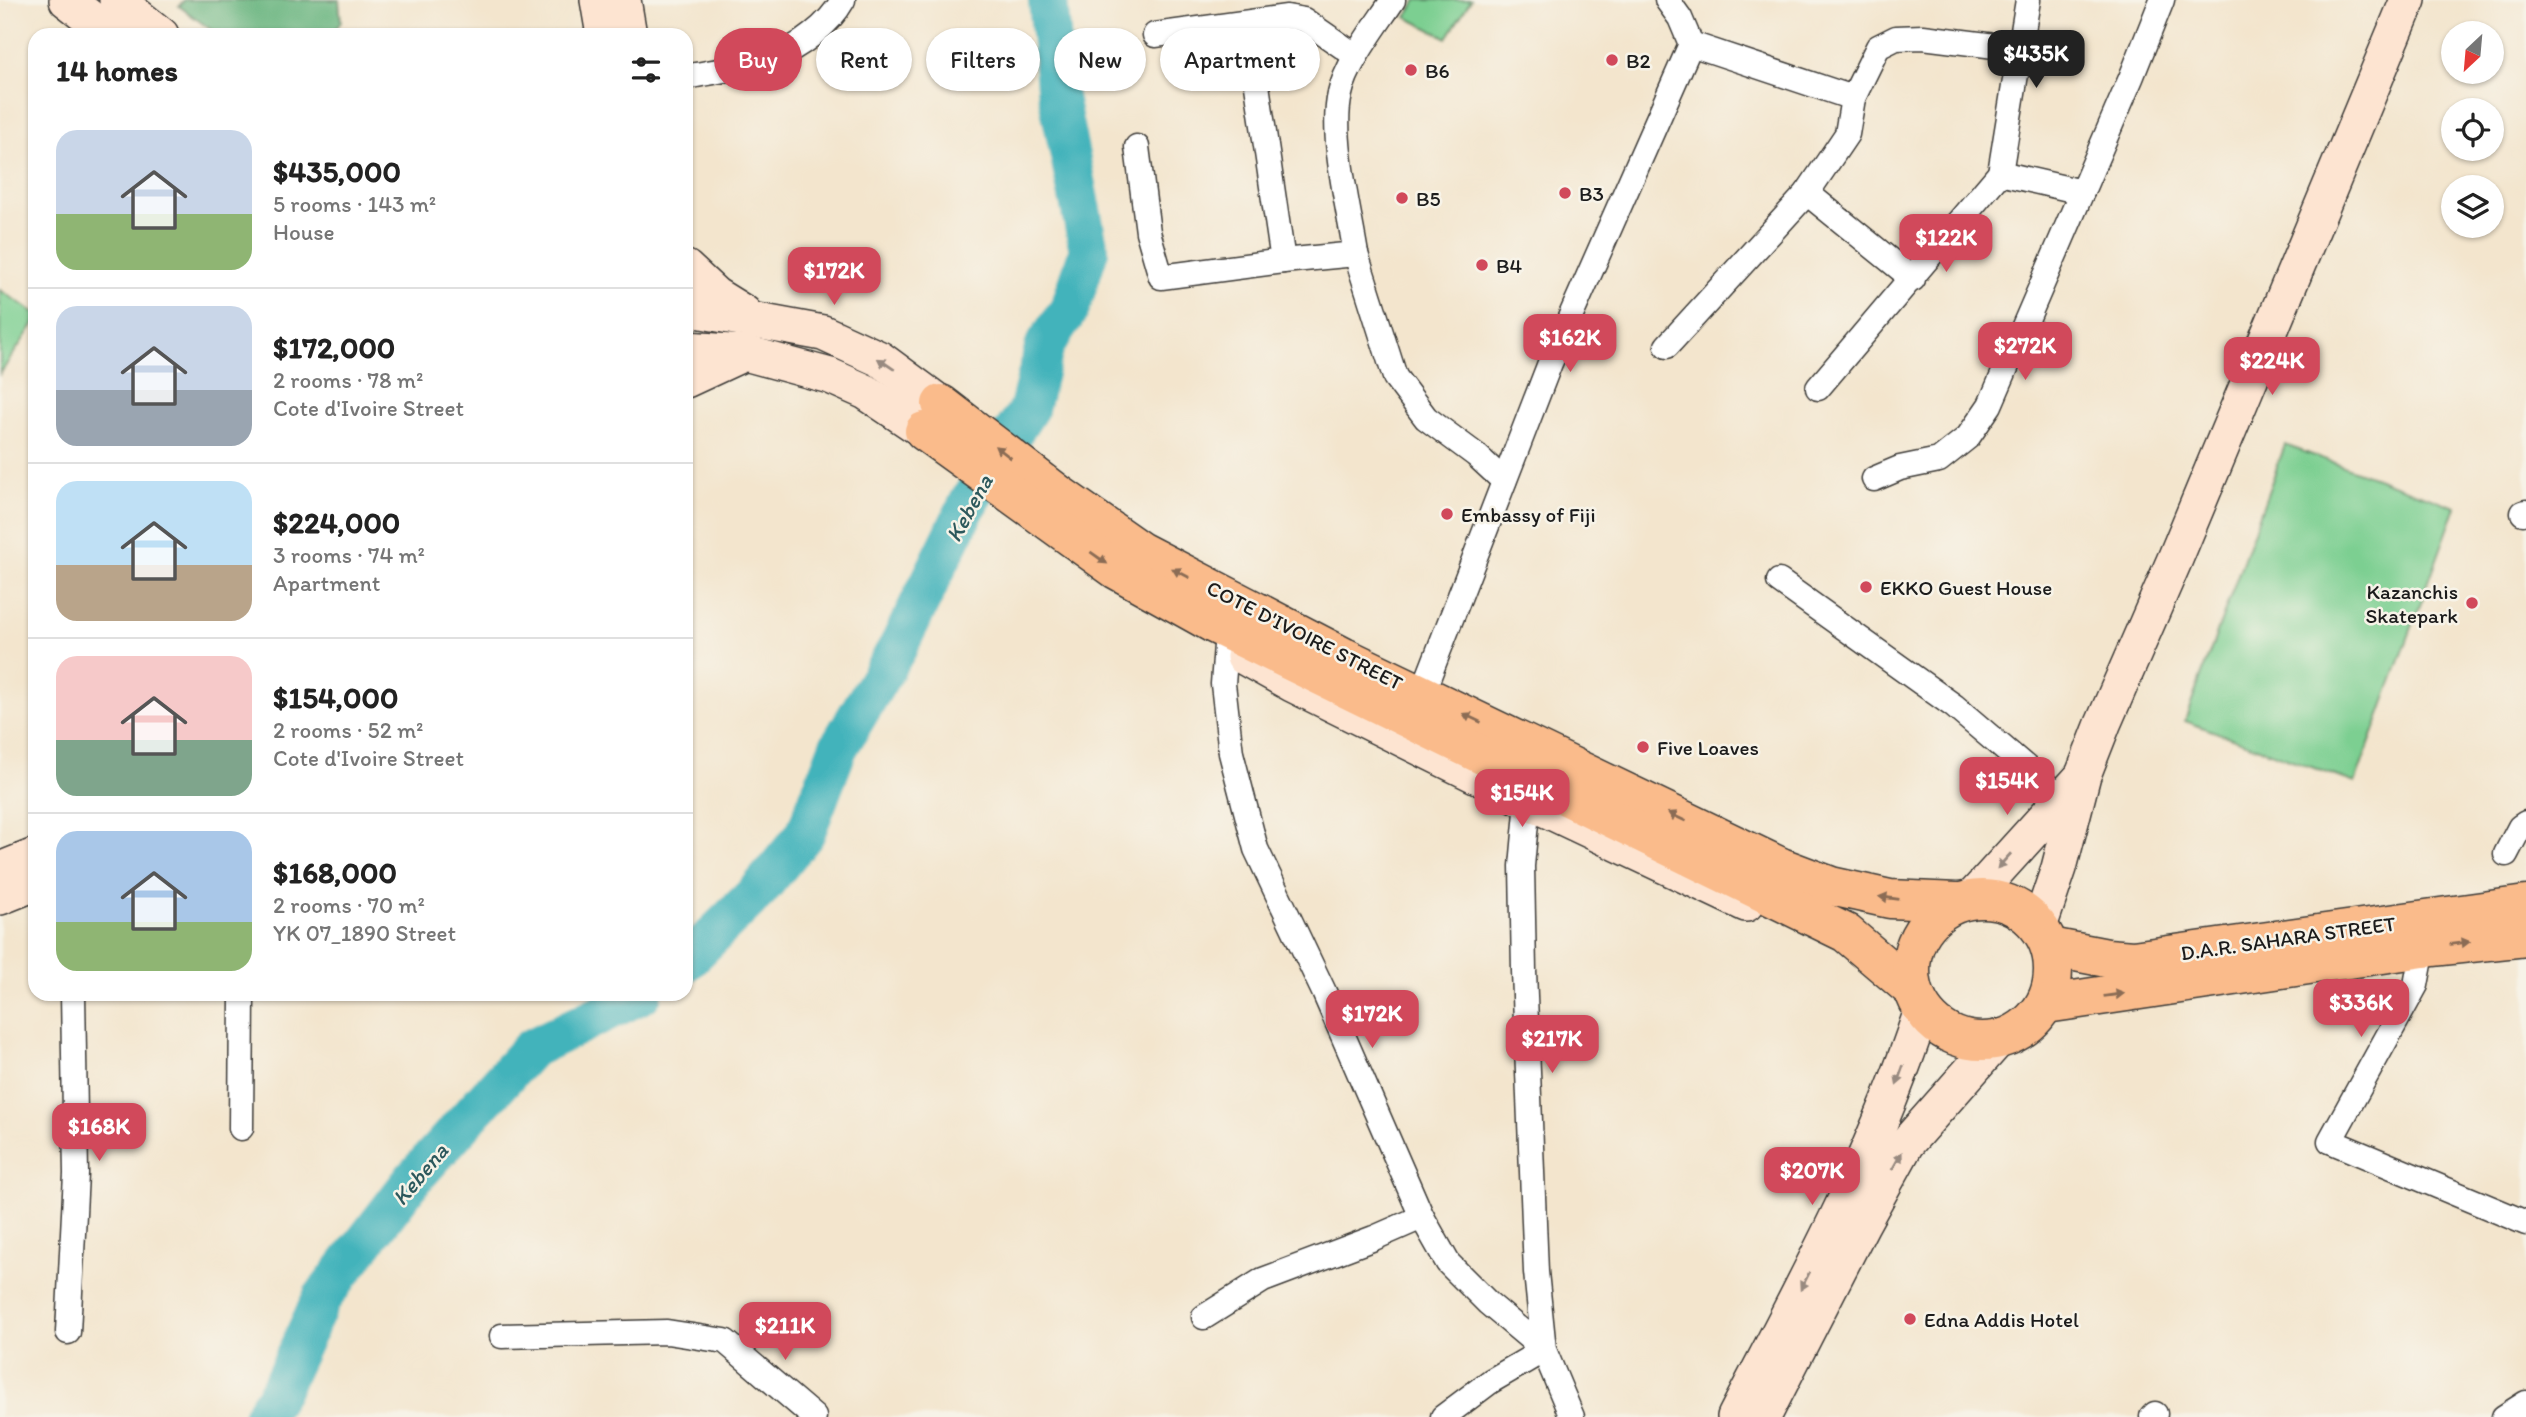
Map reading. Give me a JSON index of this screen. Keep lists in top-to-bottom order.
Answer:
{
  "streets": {
    "main road": ["COTE D'IVOIRE STREET", "D.A.R. SAHARA STREET"]
  },
  "crossings": [
    ["COTE D'IVOIRE STREET", "D.A.R. SAHARA STREET"]
  ],
  "water": ["Kebena"],
  "places": [
    "B2",
    "B6",
    "B3",
    "B5",
    "B4",
    "Embassy of Fiji",
    "EKKO Guest House",
    "Kazanchis Skatepark",
    "Five Loaves",
    "Edna Addis Hotel"
  ],
  "north": "bottom left",
  "page": {
    "chip": [
      "Buy",
      "Rent",
      "Filters",
      "New",
      "Apartment"
    ],
    "heading": "14 homes",
    "price": [
      "$435K",
      "$122K",
      "$172K",
      "$162K",
      "$272K",
      "$224K",
      "$154K",
      "$154K",
      "$336K",
      "$172K",
      "$217K",
      "$168K",
      "$207K",
      "$211K"
    ],
    "list": [
      {
        "name": "$435,000",
        "note": "5 rooms · 143 m² · House"
      },
      {
        "name": "$172,000",
        "note": "2 rooms · 78 m² · Cote d'Ivoire Street"
      },
      {
        "name": "$224,000",
        "note": "3 rooms · 74 m² · Apartment"
      },
      {
        "name": "$154,000",
        "note": "2 rooms · 52 m² · Cote d'Ivoire Street"
      },
      {
        "name": "$168,000",
        "note": "2 rooms · 70 m² · YK 07_1890 Street"
      }
    ]
  }
}
